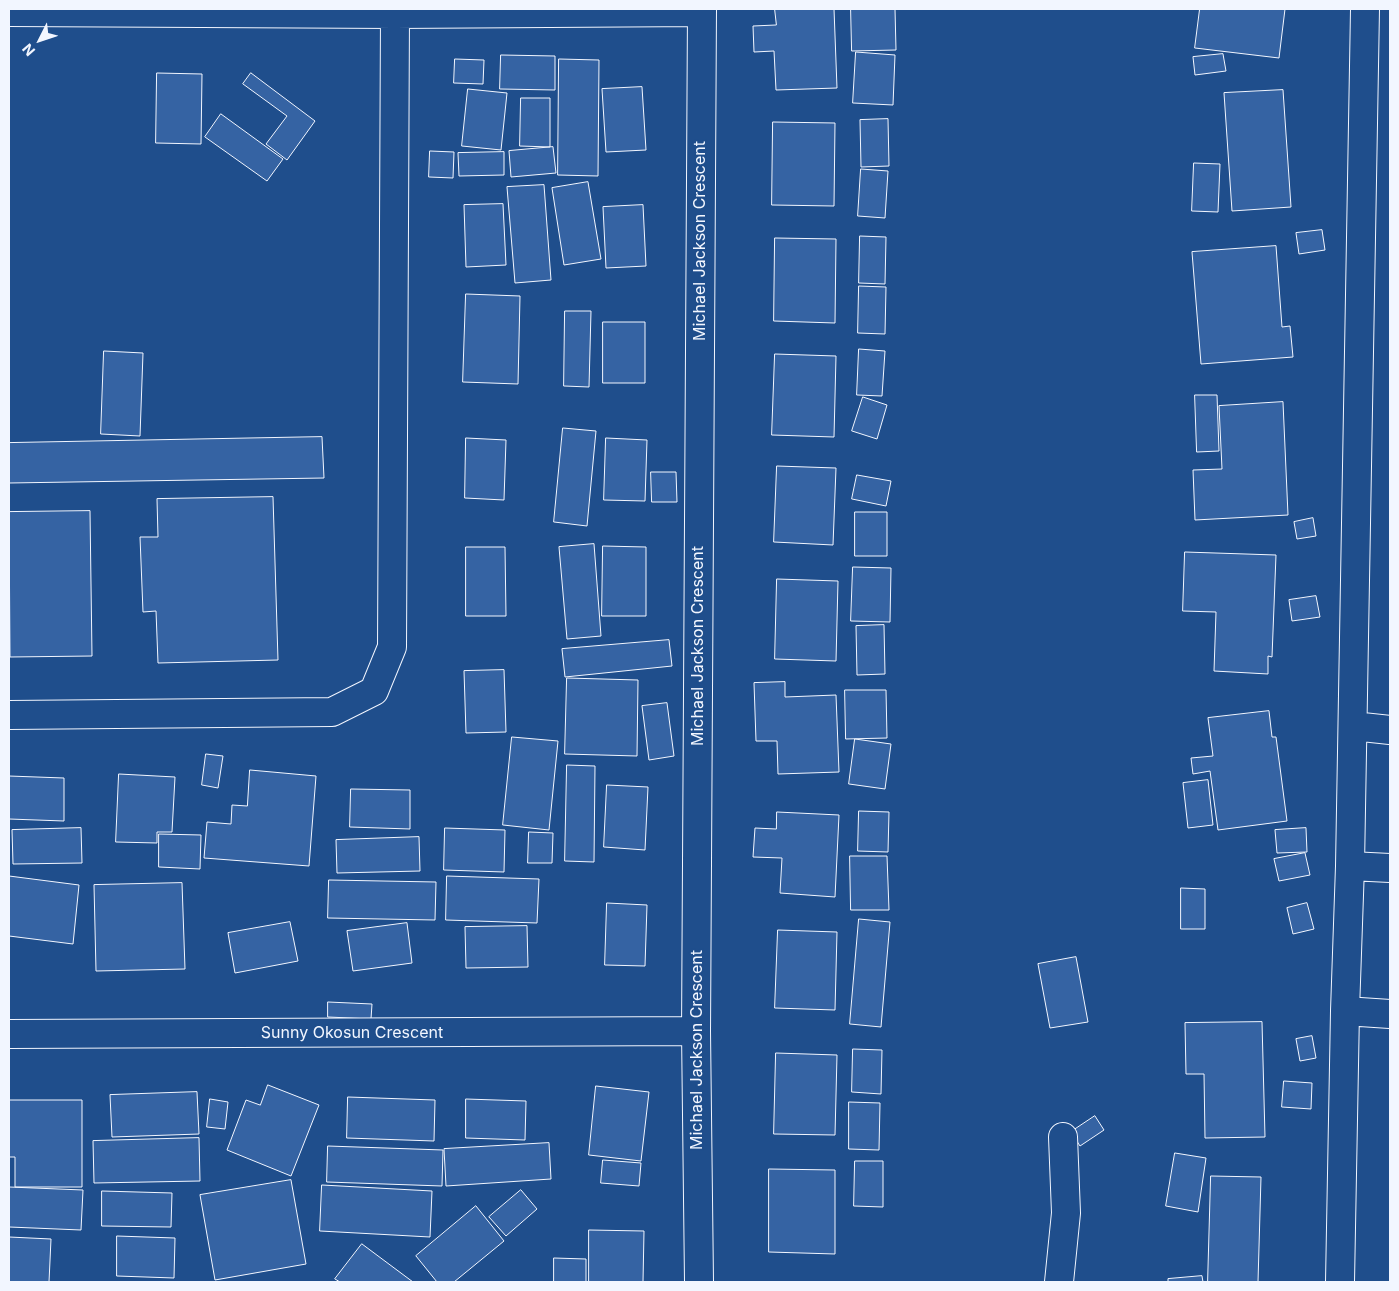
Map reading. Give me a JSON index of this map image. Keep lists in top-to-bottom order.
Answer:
{
  "streets": {
    "street": ["Michael Jackson Crescent", "Sunny Okosun Crescent"]
  },
  "crossings": [
    ["Michael Jackson Crescent", "Sunny Okosun Crescent"]
  ],
  "north": "bottom left"
}
